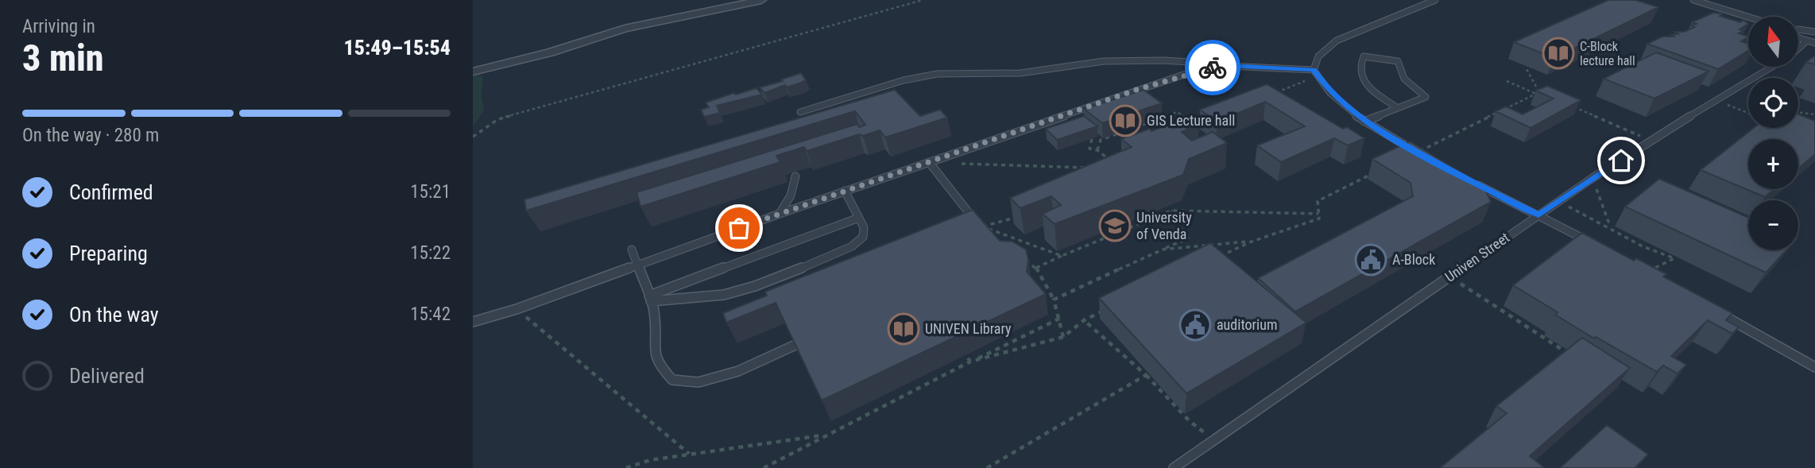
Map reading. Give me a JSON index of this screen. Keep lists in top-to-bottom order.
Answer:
{
  "streets": {
    "lane": ["Univen Street"]
  },
  "places": {
    "library": ["C-Block lecture hall", "GIS Lecture hall", "UNIVEN Library"],
    "school or university": ["University of Venda"],
    "public building": ["A-Block", "auditorium"]
  },
  "north": "top",
  "page": {
    "heading": ["3 min", "Arriving in", "15:49–15:54"],
    "map_buttons": ["+", "−"],
    "bar": "On the way · 280 m",
    "list": [
      ["Confirmed", "15:21"],
      ["Preparing", "15:22"],
      ["On the way", "15:42"],
      "Delivered"
    ]
  }
}
